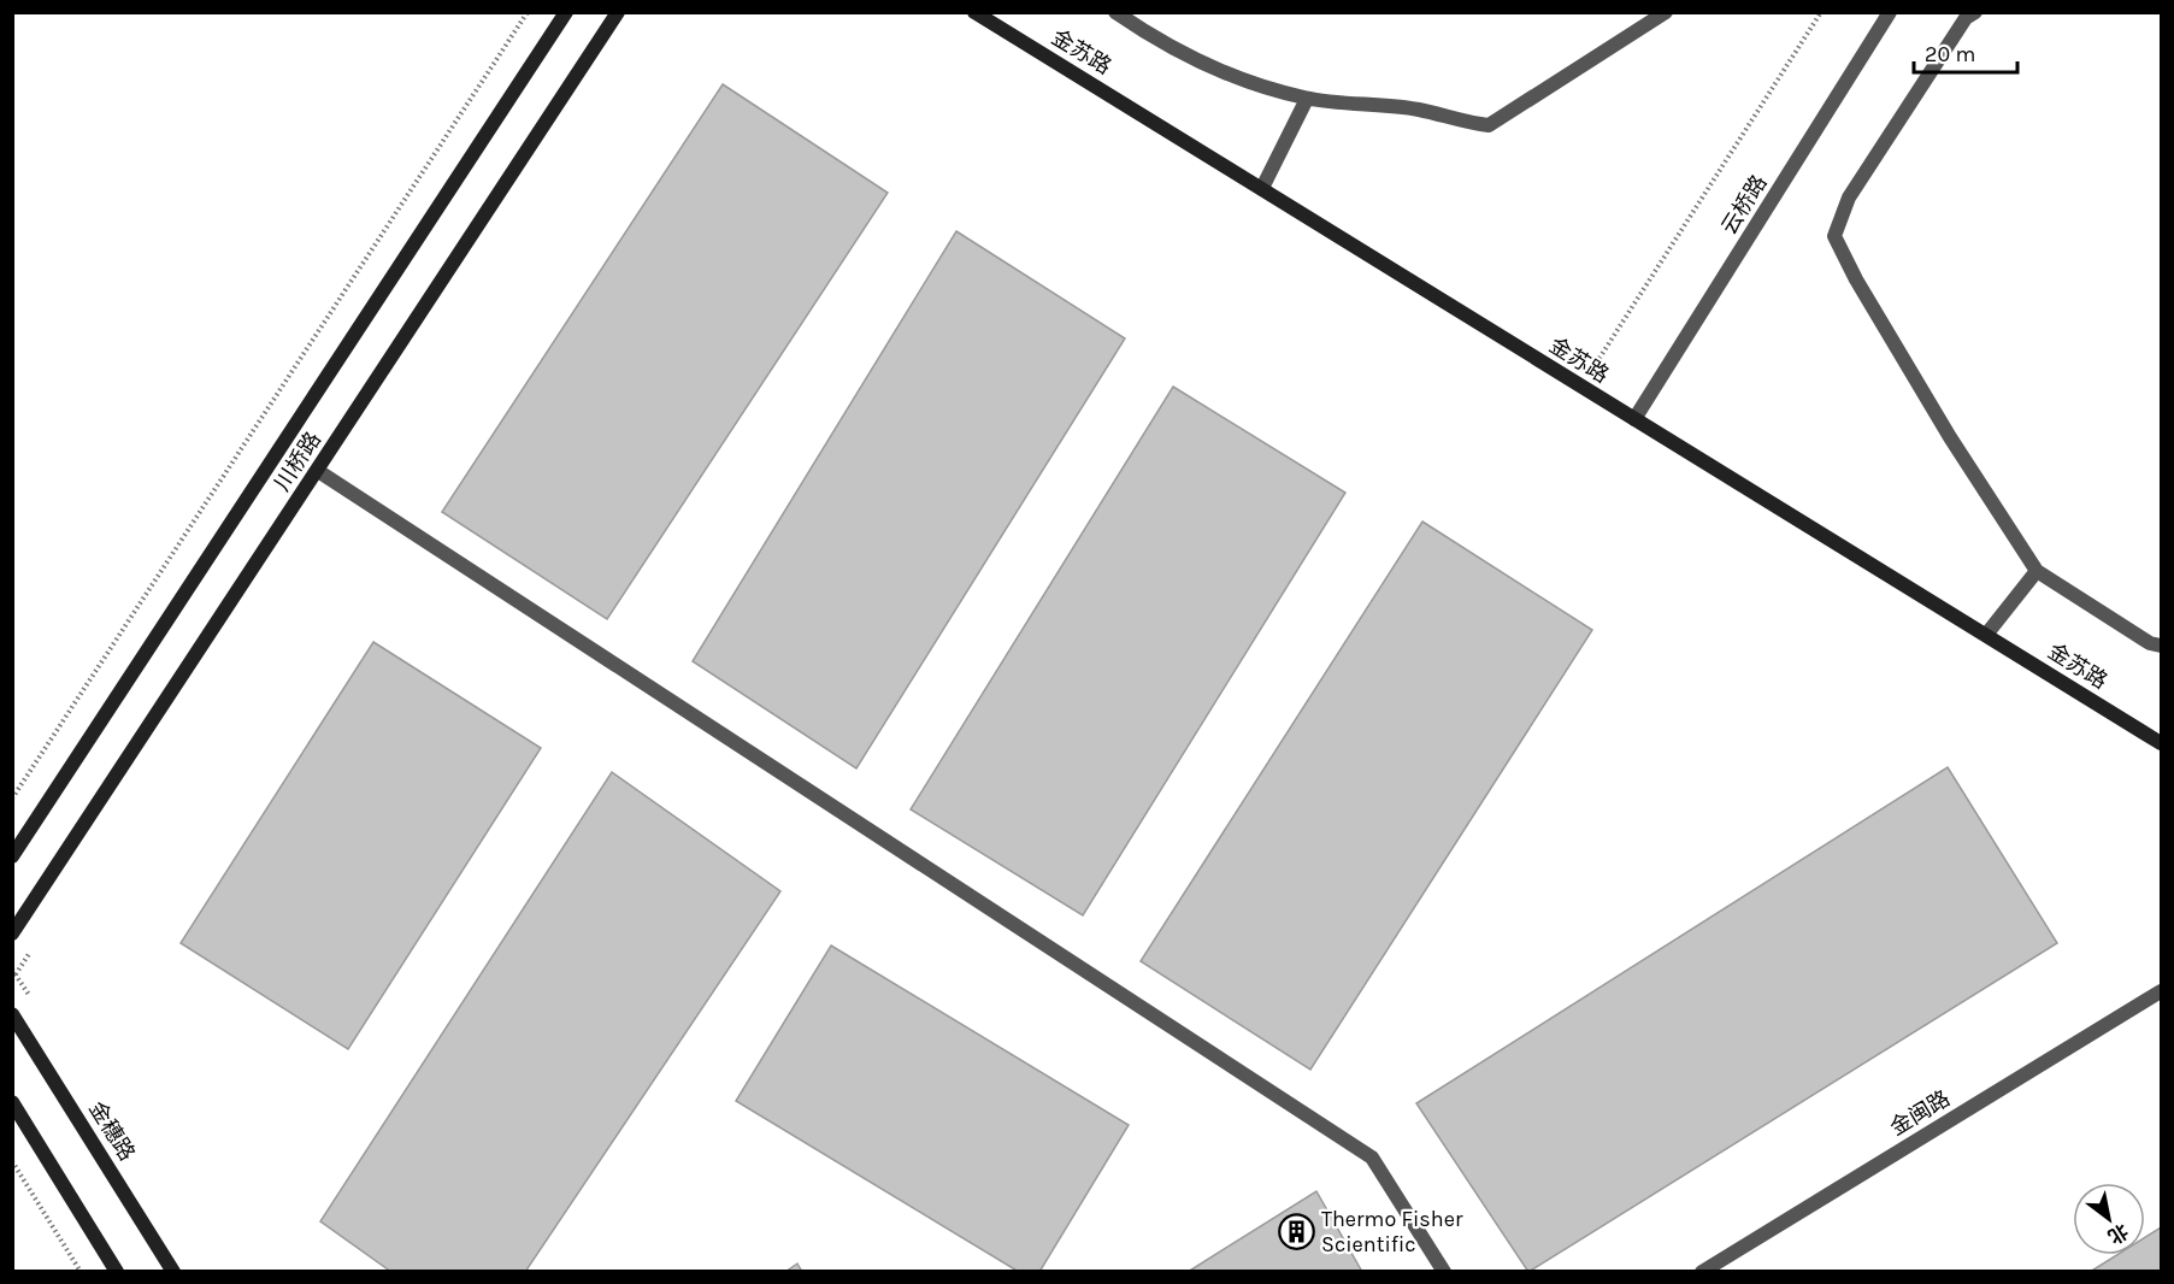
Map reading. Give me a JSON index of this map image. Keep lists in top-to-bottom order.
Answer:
{
  "streets": {
    "street": [
      "金苏路",
      "云桥路",
      "川桥路",
      "金闽路",
      "金穗路"
    ]
  },
  "crossings": [
    ["金苏路", "云桥路"]
  ],
  "places": {
    "building": ["Thermo Fisher Scientific"]
  },
  "scale_bar": "20 m",
  "north": "bottom right"
}
